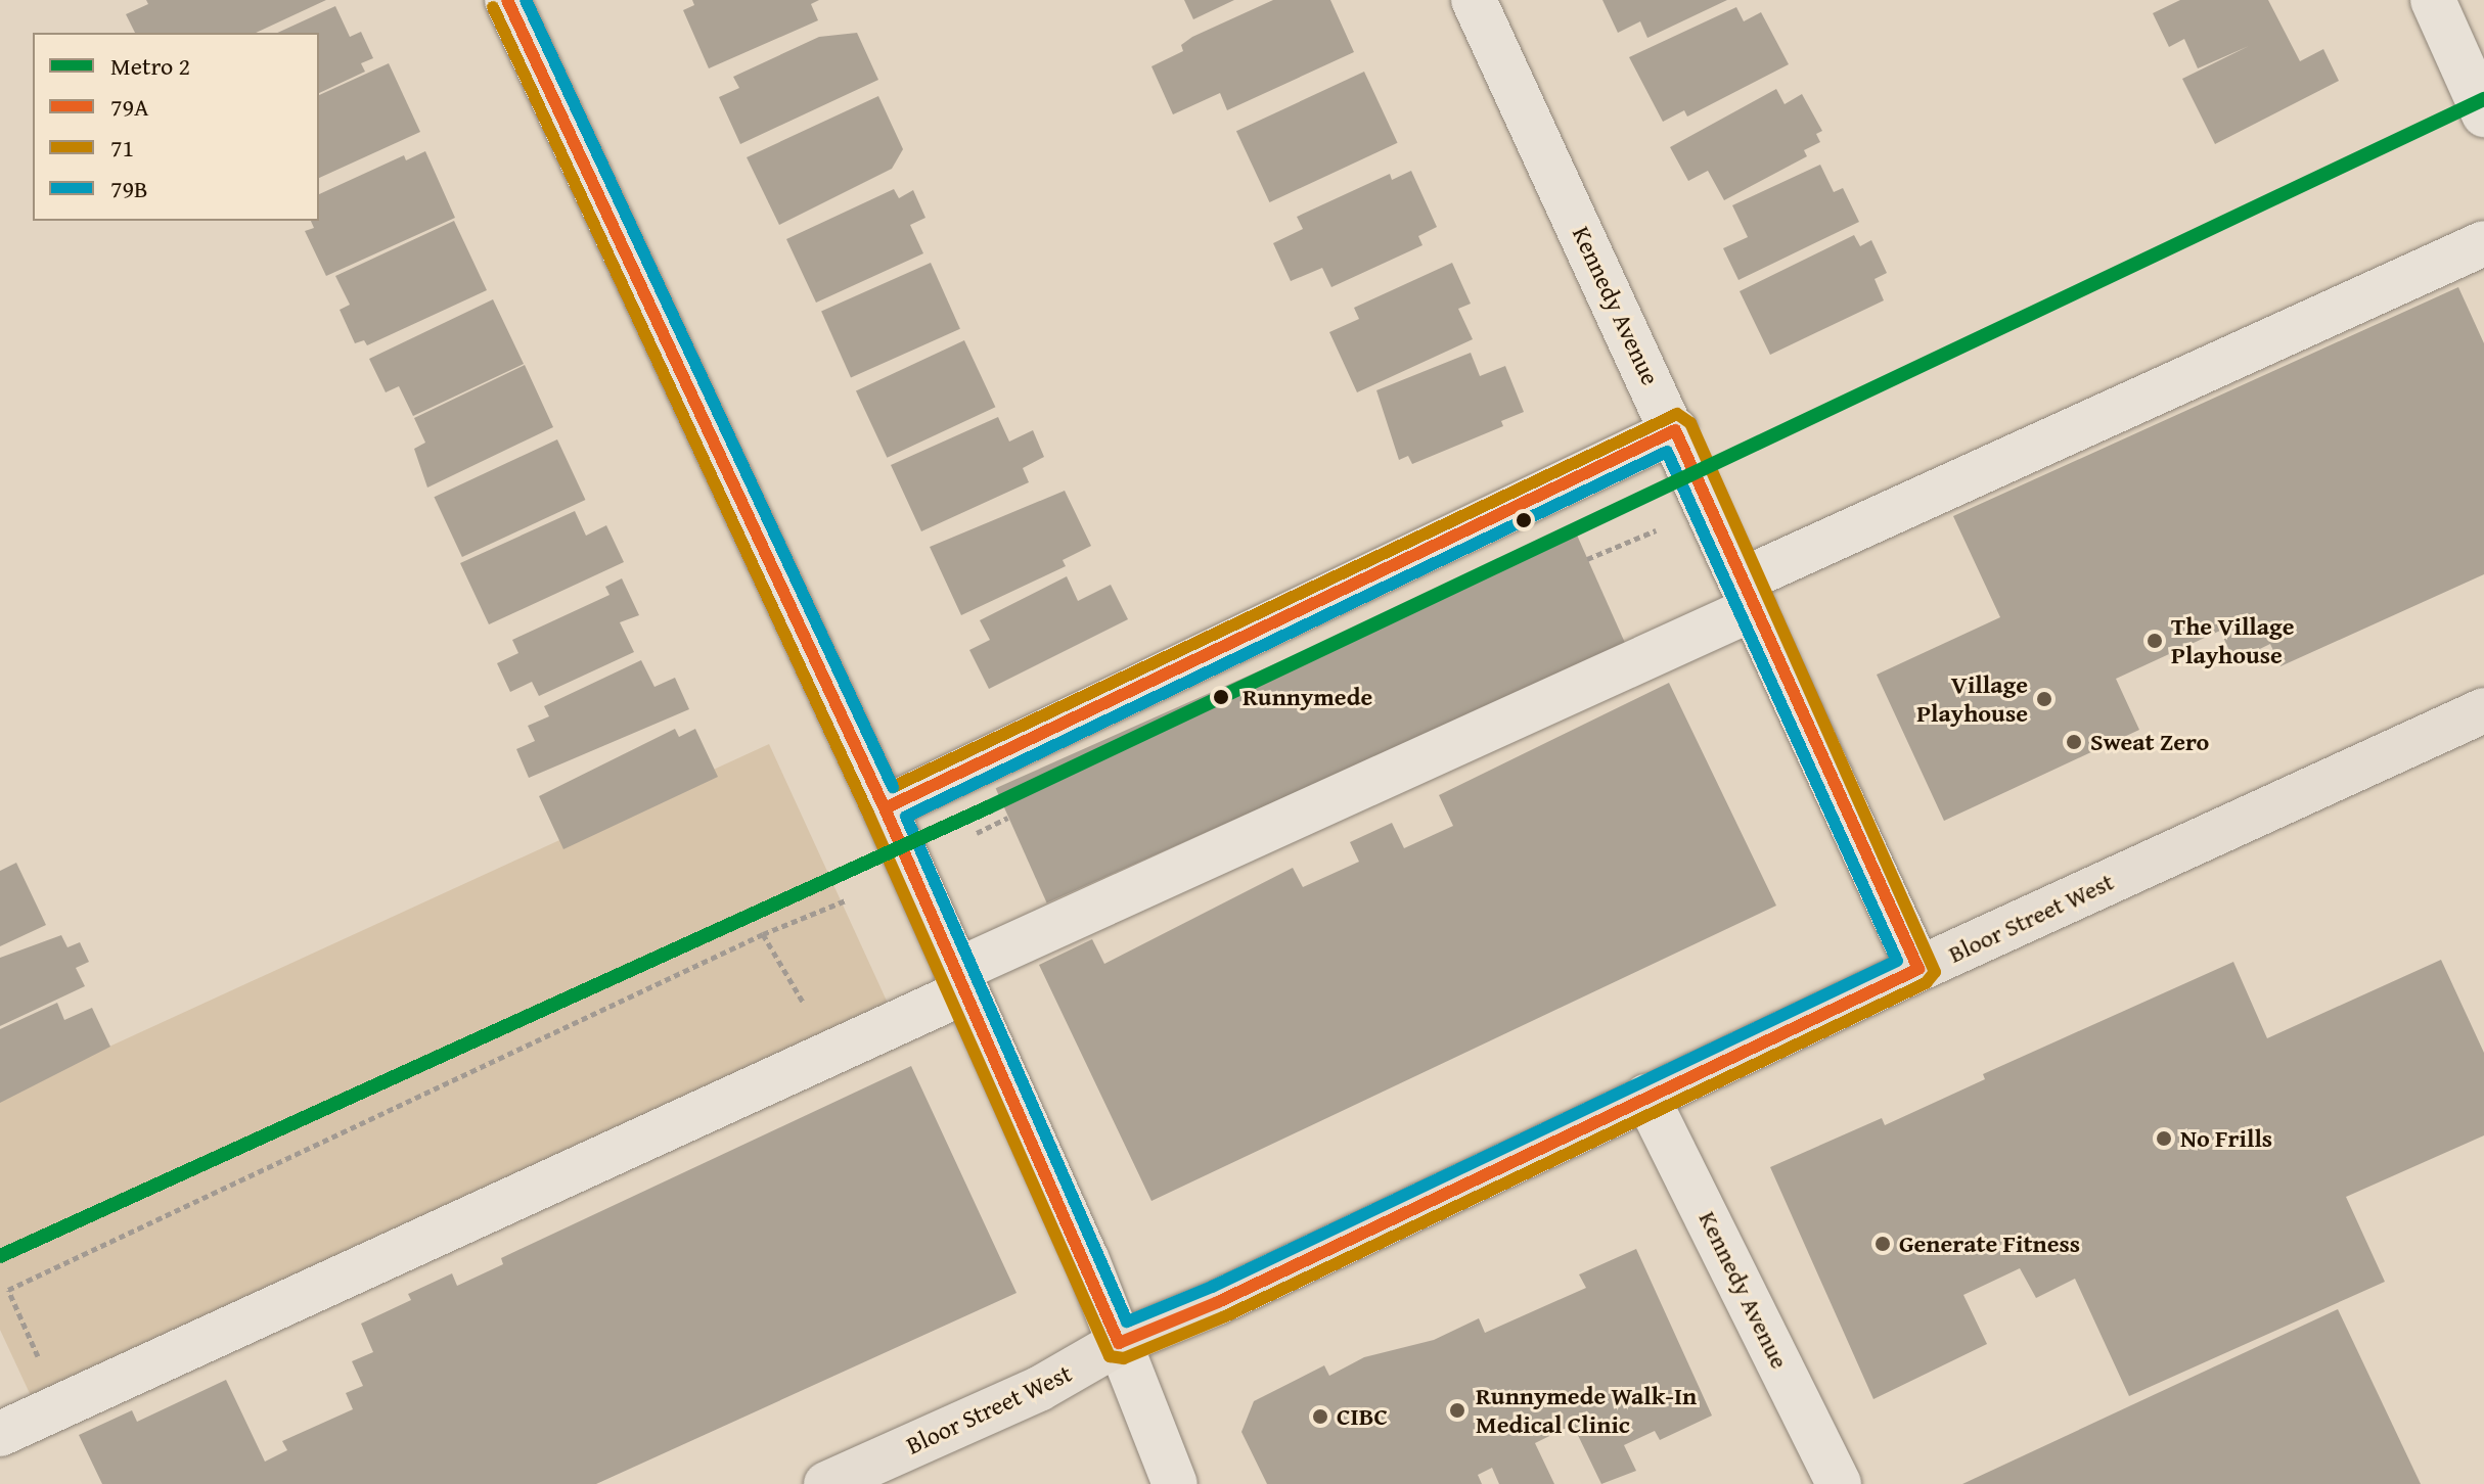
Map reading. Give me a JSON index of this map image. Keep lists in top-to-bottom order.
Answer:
{
  "streets": {
    "main road": ["Bloor Street West"],
    "street": ["Kennedy Avenue"]
  },
  "crossings": [
    ["Kennedy Avenue", "Bloor Street West"]
  ],
  "places": [
    "The Village Playhouse",
    "Runnymede",
    "Village Playhouse",
    "Sweat Zero",
    "No Frills",
    "Generate Fitness",
    "Runnymede Walk-In Medical Clinic",
    "CIBC"
  ],
  "lines": [
    "transit line 79A",
    "transit line 79B",
    "transit line 71",
    "metro line 2"
  ],
  "legend": [
    "Metro 2",
    "79A",
    "71",
    "79B"
  ]
}
